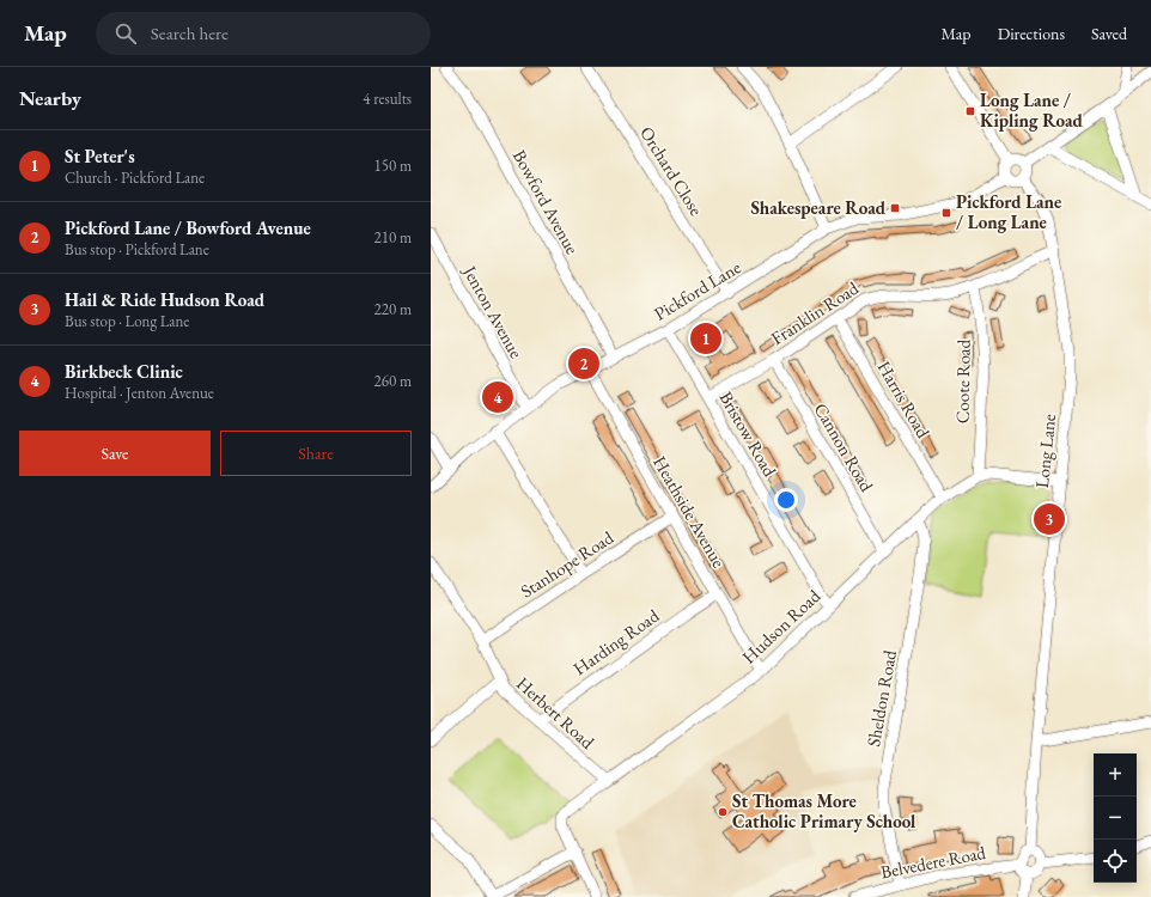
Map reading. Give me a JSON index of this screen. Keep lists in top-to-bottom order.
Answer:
{
  "streets": {
    "street": [
      "Orchard Close",
      "Bowford Avenue",
      "Pickford Lane",
      "Jenton Avenue",
      "Franklin Road",
      "Coote Road",
      "Harris Road",
      "Bristow Road",
      "Cannon Road",
      "Long Lane",
      "Heathside Avenue",
      "Stanhope Road",
      "Hudson Road",
      "Harding Road",
      "Sheldon Road",
      "Herbert Road",
      "Belvedere Road"
    ]
  },
  "crossings": [
    ["Orchard Close", "Pickford Lane"],
    ["Bowford Avenue", "Pickford Lane"],
    ["Pickford Lane", "Jenton Avenue"],
    ["Pickford Lane", "Bristow Road"],
    ["Pickford Lane", "Long Lane"],
    ["Pickford Lane", "Heathside Avenue"],
    ["Franklin Road", "Coote Road"],
    ["Franklin Road", "Harris Road"],
    ["Franklin Road", "Bristow Road"],
    ["Franklin Road", "Cannon Road"],
    ["Franklin Road", "Long Lane"],
    ["Coote Road", "Hudson Road"],
    ["Harris Road", "Hudson Road"],
    ["Bristow Road", "Hudson Road"],
    ["Cannon Road", "Hudson Road"],
    ["Long Lane", "Belvedere Road"],
    ["Heathside Avenue", "Stanhope Road"],
    ["Heathside Avenue", "Hudson Road"],
    ["Heathside Avenue", "Harding Road"],
    ["Stanhope Road", "Herbert Road"],
    ["Hudson Road", "Sheldon Road"],
    ["Hudson Road", "Herbert Road"],
    ["Harding Road", "Herbert Road"],
    ["Sheldon Road", "Belvedere Road"]
  ],
  "places": {
    "transit": ["Long Lane / Kipling Road", "Shakespeare Road", "Pickford Lane / Long Lane"],
    "other": ["St Thomas More Catholic Primary School"]
  },
  "page": {
    "header": "Map",
    "search": "Search here",
    "nav": ["Map", "Directions", "Saved"],
    "heading": ["Nearby", "4 results"],
    "list": [
      {
        "mark": "1",
        "name": "St Peter's",
        "note": "Church · Pickford Lane",
        "value": "150 m"
      },
      {
        "mark": "2",
        "name": "Pickford Lane / Bowford Avenue",
        "note": "Bus stop · Pickford Lane",
        "value": "210 m"
      },
      {
        "mark": "3",
        "name": "Hail & Ride Hudson Road",
        "note": "Bus stop · Long Lane",
        "value": "220 m"
      },
      {
        "mark": "4",
        "name": "Birkbeck Clinic",
        "note": "Hospital · Jenton Avenue",
        "value": "260 m"
      }
    ],
    "pins": [
      "1",
      "2",
      "4",
      "3"
    ],
    "buttons": ["Save", "Share"],
    "map_buttons": ["+", "−"]
  }
}
